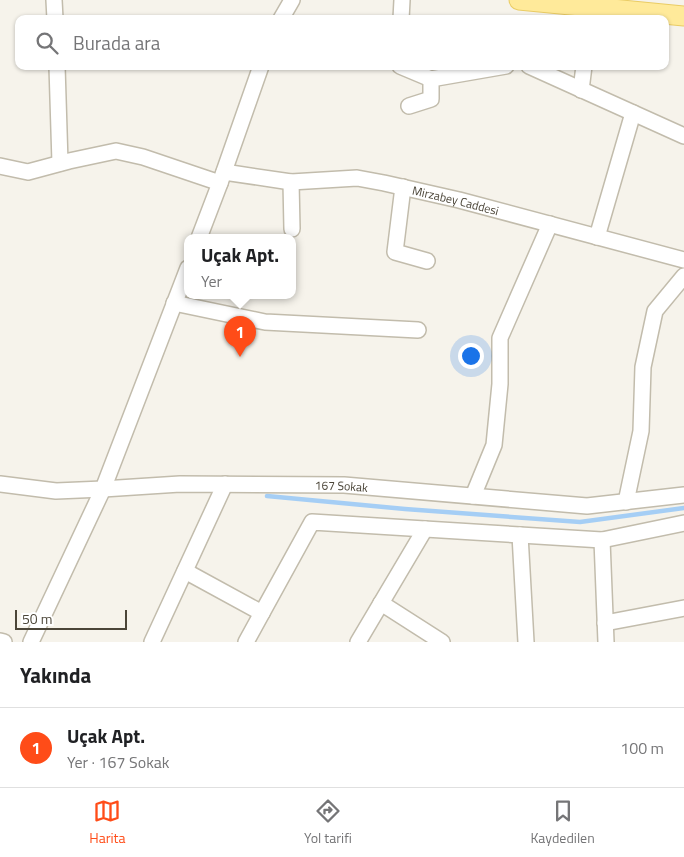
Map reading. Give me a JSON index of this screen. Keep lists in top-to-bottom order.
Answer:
{
  "streets": {
    "street": ["Mirzabey Caddesi", "167 Sokak"]
  },
  "scale_bar": "50 m",
  "page": {
    "search": "Burada ara",
    "popup": ["Uçak Apt.", "Yer"],
    "pins": "1",
    "scale": "50 m",
    "heading": "Yakında",
    "list": [
      {
        "mark": "1",
        "name": "Uçak Apt.",
        "note": "Yer · 167 Sokak",
        "value": "100 m"
      }
    ],
    "nav": ["Harita", "Yol tarifi", "Kaydedilen"]
  }
}
